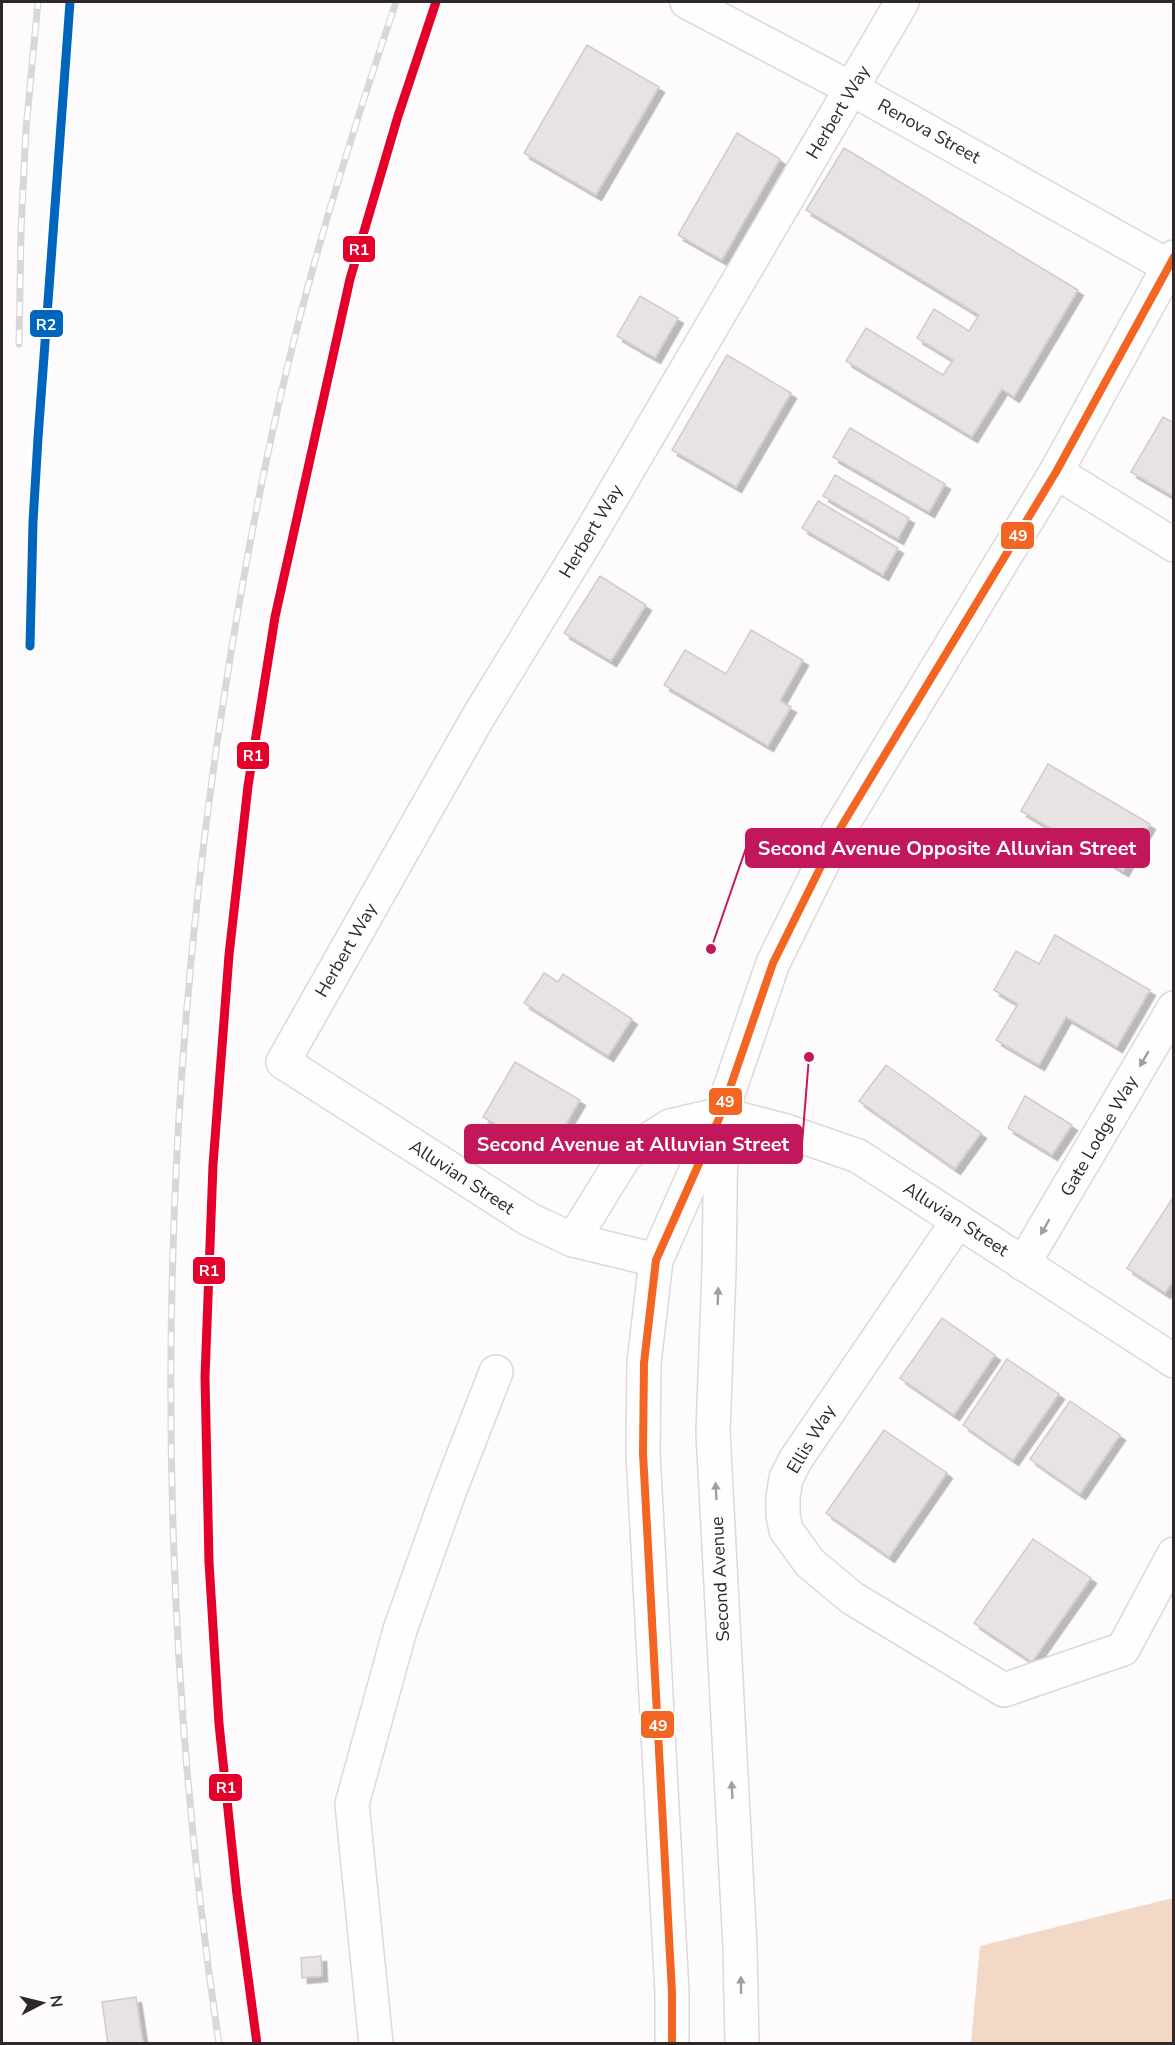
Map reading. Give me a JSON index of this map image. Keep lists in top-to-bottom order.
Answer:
{
  "streets": {
    "main road": [
      "Herbert Way",
      "Renova Street",
      "Gate Lodge Way",
      "Alluvian Street",
      "Ellis Way",
      "Second Avenue"
    ]
  },
  "crossings": [
    ["Herbert Way", "Renova Street"],
    ["Herbert Way", "Alluvian Street"],
    ["Renova Street", "Second Avenue"],
    ["Gate Lodge Way", "Alluvian Street"],
    ["Alluvian Street", "Ellis Way"],
    ["Alluvian Street", "Second Avenue"]
  ],
  "one_way": ["Gate Lodge Way"],
  "places": ["Second Avenue Opposite Alluvian Street", "Second Avenue at Alluvian Street"],
  "lines": ["transit line R1", "transit line R2", "transit line 49"],
  "north": "right"
}
